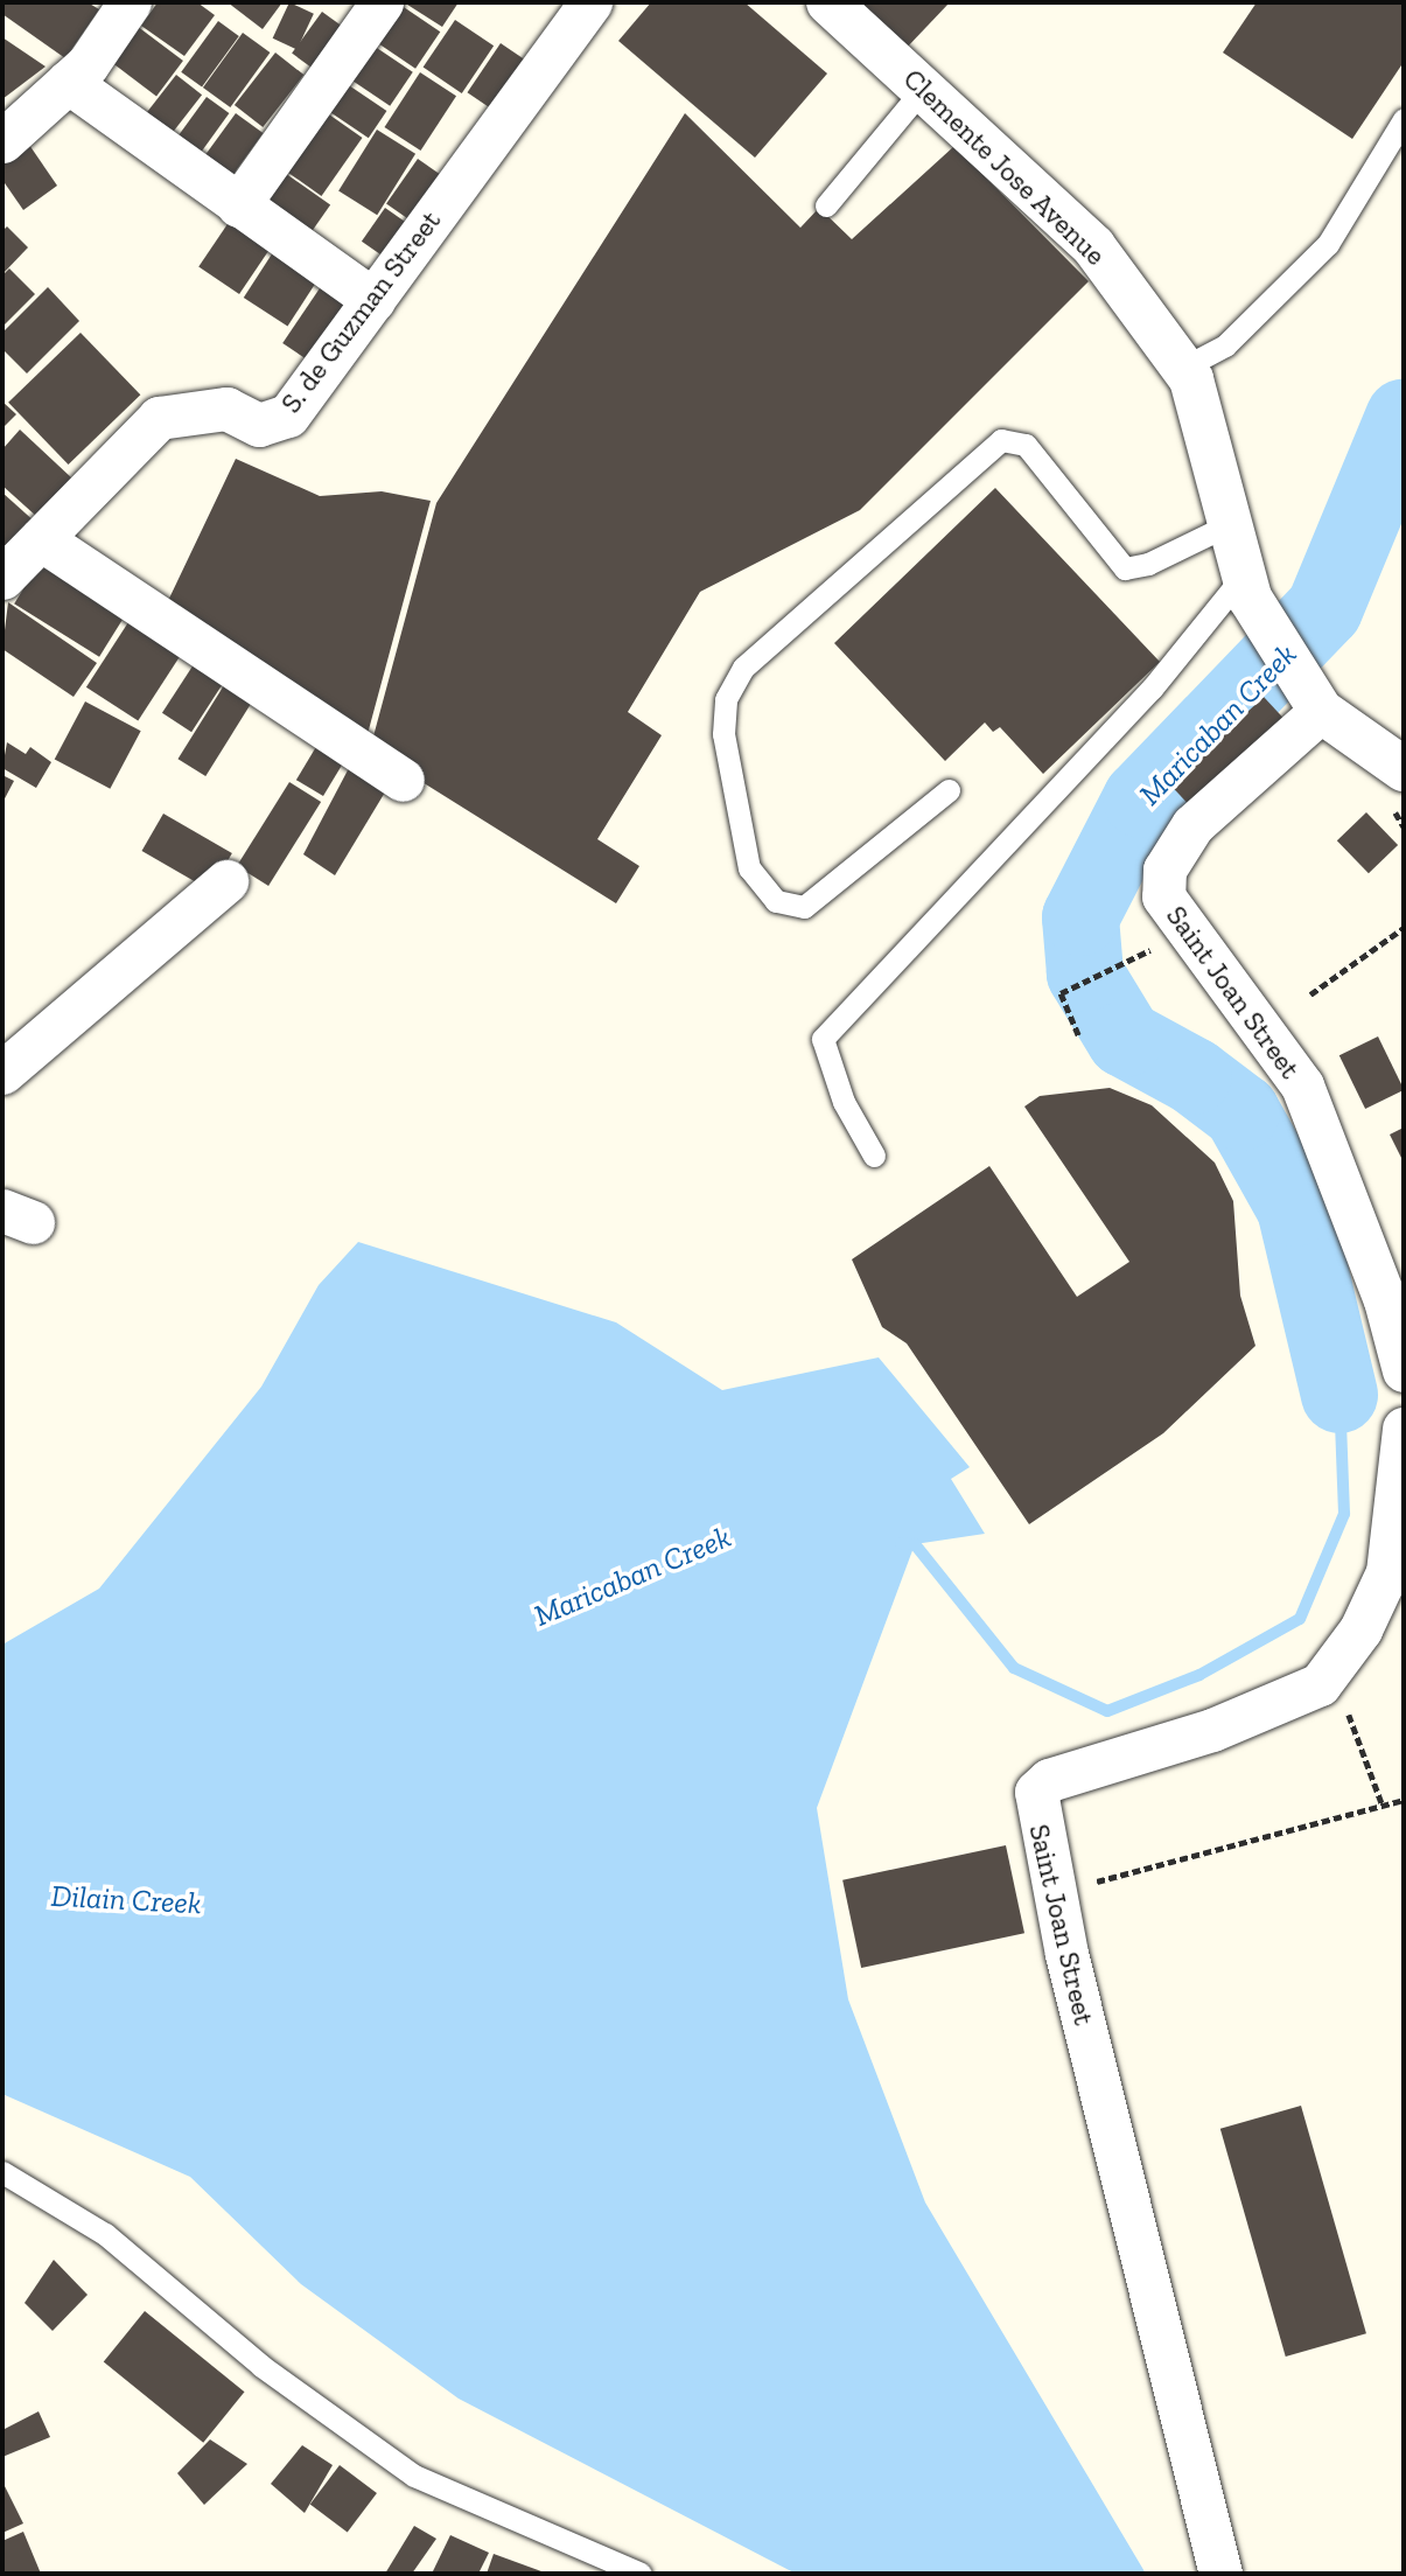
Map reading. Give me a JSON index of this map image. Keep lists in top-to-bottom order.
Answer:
{
  "streets": {
    "street": ["Clemente Jose Avenue", "S. de Guzman Street", "Saint Joan Street"]
  },
  "crossings": [
    ["Clemente Jose Avenue", "Saint Joan Street"]
  ],
  "water": ["Maricaban Creek", "Dilain Creek"]
}
